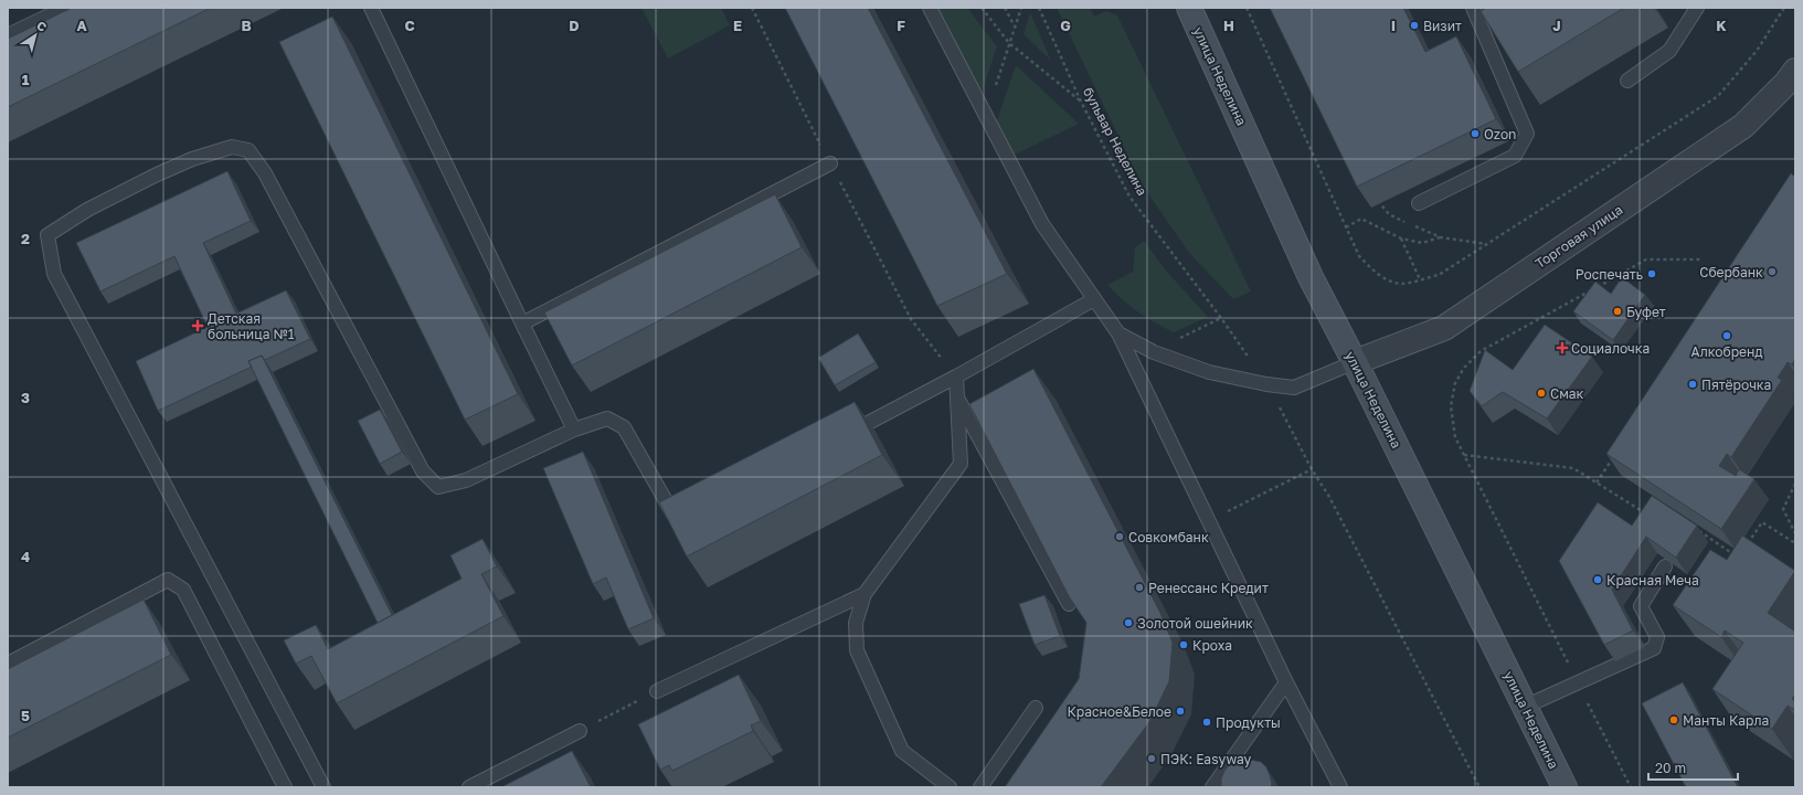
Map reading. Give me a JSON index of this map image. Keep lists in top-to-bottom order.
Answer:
{
  "streets": {
    "main road": ["улица Неделина"],
    "street": ["Торговая улица"],
    "path": ["бульвар Неделина"]
  },
  "crossings": [
    ["улица Неделина", "Торговая улица"]
  ],
  "places": {
    "other": [
      "Визит",
      "Ozon",
      "Сбербанк",
      "Роспечать",
      "Буфет",
      "Алкобренд",
      "Пятёрочка",
      "Смак",
      "Совкомбанк",
      "Красная Меча",
      "Ренессанс Кредит",
      "Золотой ошейник",
      "Кроха",
      "Красное&Белое",
      "Манты Карла",
      "Продукты",
      "ПЭК: Easyway"
    ],
    "health": ["Детская больница №1", "Социалочка"]
  },
  "scale_bar": "20 m",
  "north": "top right",
  "grid": {
    "columns": [
      "A",
      "B",
      "C",
      "D",
      "E",
      "F",
      "G",
      "H",
      "I",
      "J",
      "K"
    ],
    "rows": [
      "1",
      "2",
      "3",
      "4",
      "5"
    ]
  }
}
